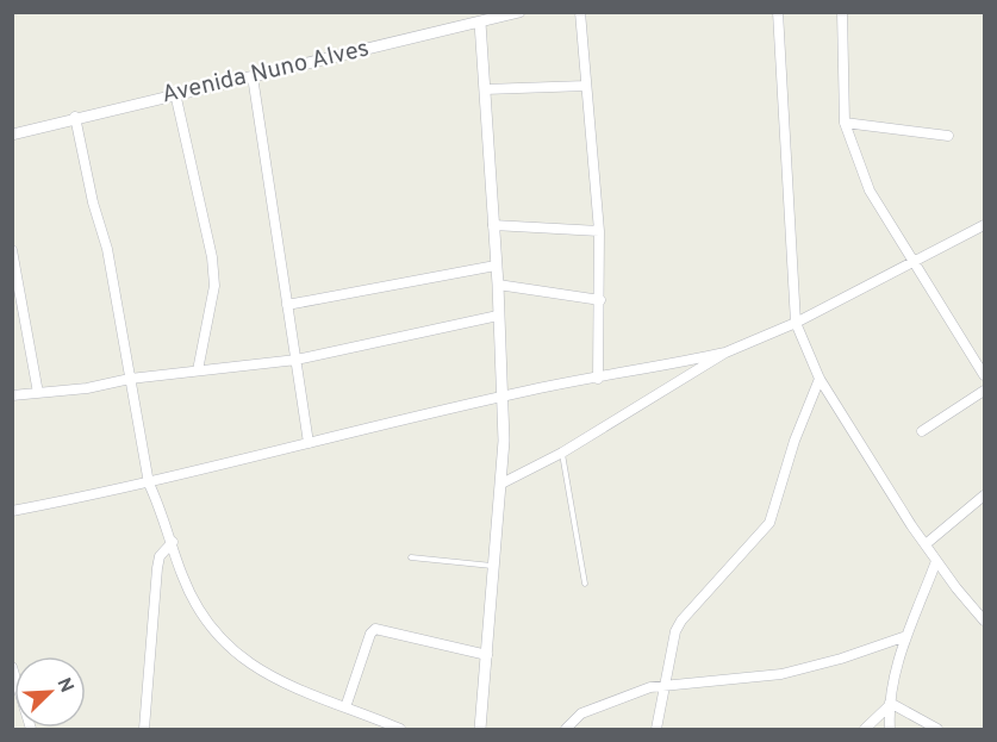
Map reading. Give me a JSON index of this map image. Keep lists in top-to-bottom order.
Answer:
{
  "streets": {
    "street": ["Avenida Nuno Alves"]
  },
  "north": "top right"
}
